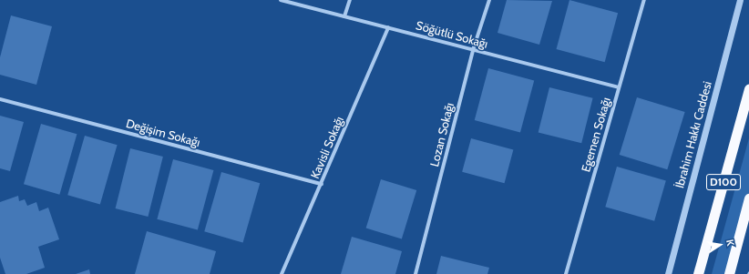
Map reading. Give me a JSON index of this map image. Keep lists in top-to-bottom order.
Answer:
{
  "streets": {
    "highway": ["D100"],
    "street": [
      "Söğütlü Sokağı",
      "Değişim Sokağı",
      "Lozan Sokağı",
      "Egemen Sokağı",
      "İbrahim Hakkı Caddesi",
      "Kavisli Sokağı"
    ]
  },
  "crossings": [
    ["Söğütlü Sokağı", "Lozan Sokağı"],
    ["Söğütlü Sokağı", "Egemen Sokağı"],
    ["Söğütlü Sokağı", "Kavisli Sokağı"],
    ["Değişim Sokağı", "Kavisli Sokağı"]
  ],
  "north": "right"
}
